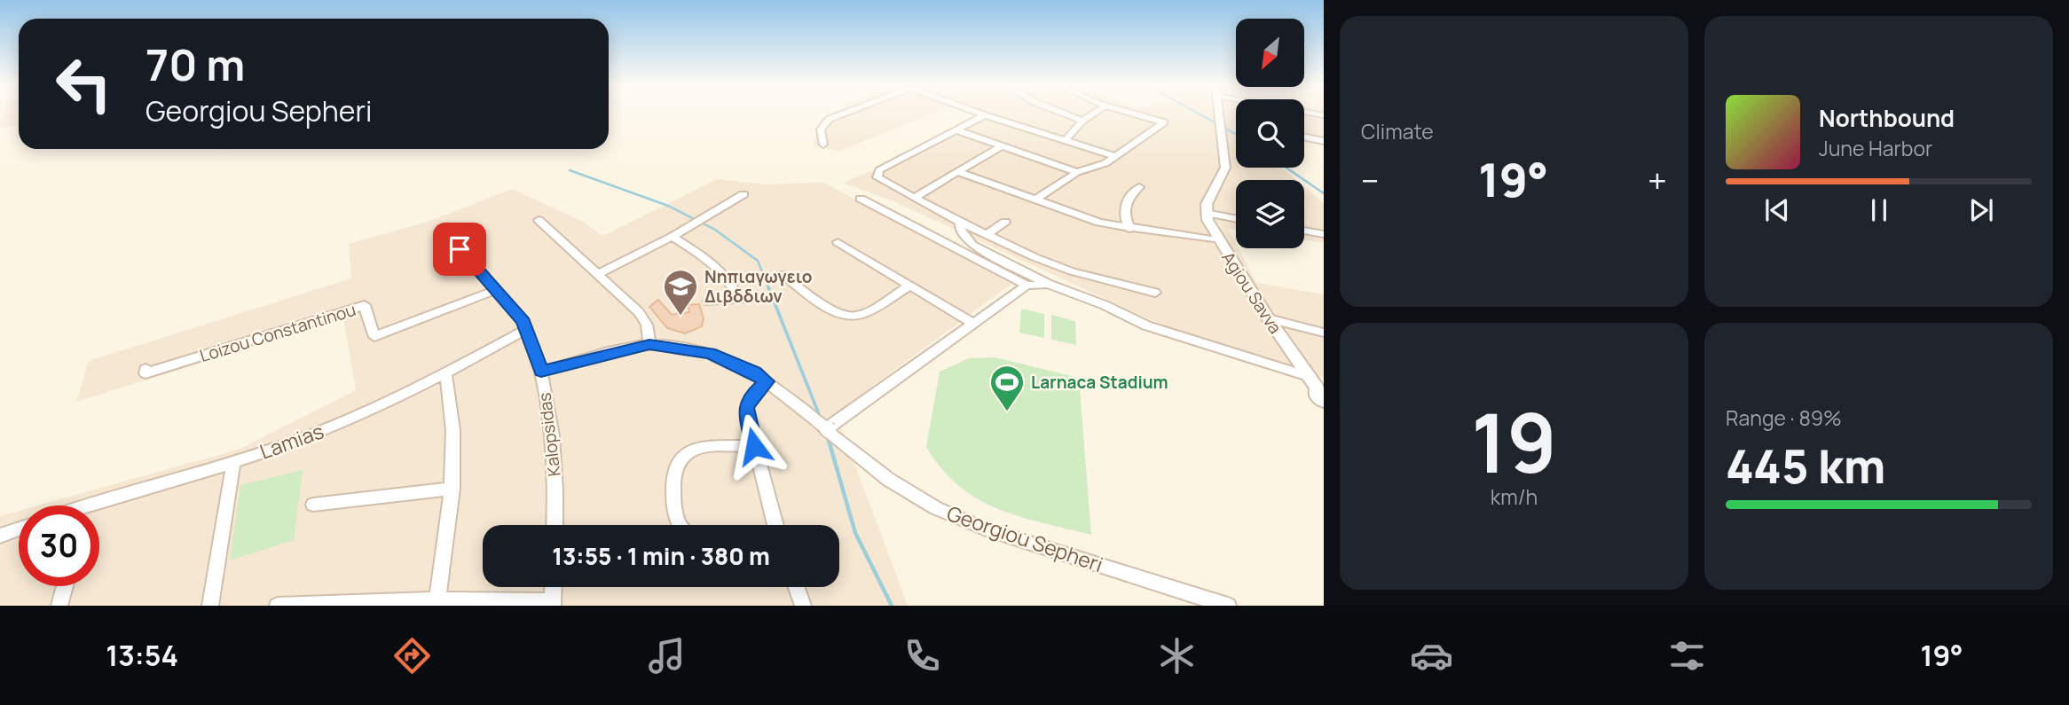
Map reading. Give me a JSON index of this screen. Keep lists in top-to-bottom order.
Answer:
{
  "streets": {
    "street": [
      "Agiou Savva",
      "Loizou Constantinou",
      "Kalopsidas",
      "Lamias",
      "Georgiou Sepheri"
    ]
  },
  "crossings": [
    ["Loizou Constantinou", "Kalopsidas"],
    ["Kalopsidas", "Lamias"],
    ["Kalopsidas", "Georgiou Sepheri"]
  ],
  "places": {
    "school or university": ["Νηπιαγωγειο Διβδδιων"],
    "sports": ["Larnaca Stadium"]
  },
  "north": "bottom left",
  "page": {
    "tile": [
      "Climate",
      ["19", "km/h"],
      ["Range · 89%", "445 km"]
    ],
    "turn": ["70 m", "Georgiou Sepheri"],
    "song": ["Northbound", "June Harbor"],
    "heat": ["−", "19°", "+"],
    "limit": "30",
    "trip": "13:55 · 1 min · 380 m",
    "tabs": ["13:54", "19°"]
  }
}
